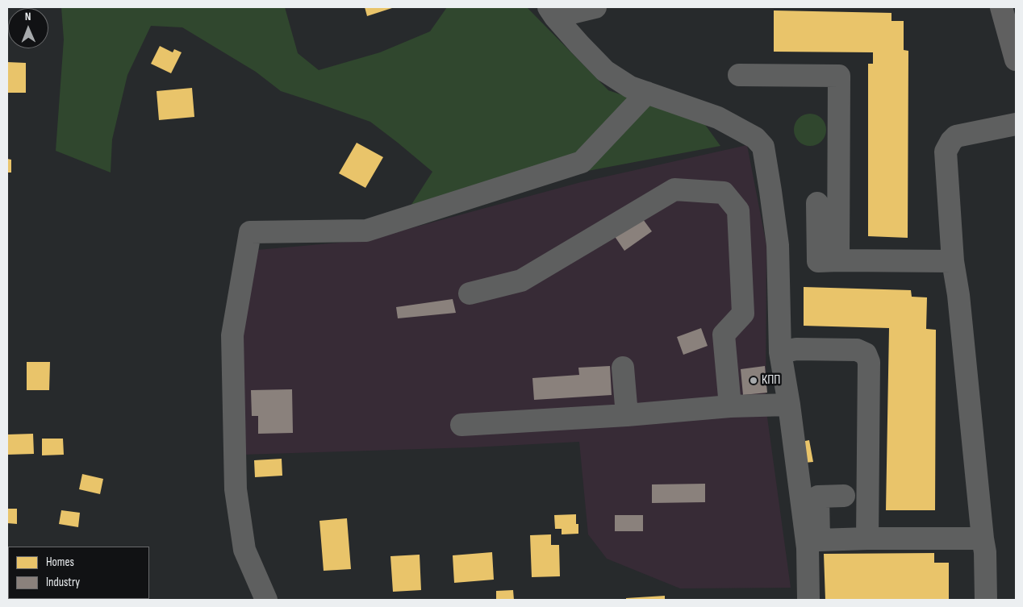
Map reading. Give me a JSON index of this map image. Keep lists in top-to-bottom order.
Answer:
{
  "places": ["КПП"],
  "legend": ["Homes", "Industry"],
  "north": "top"
}
